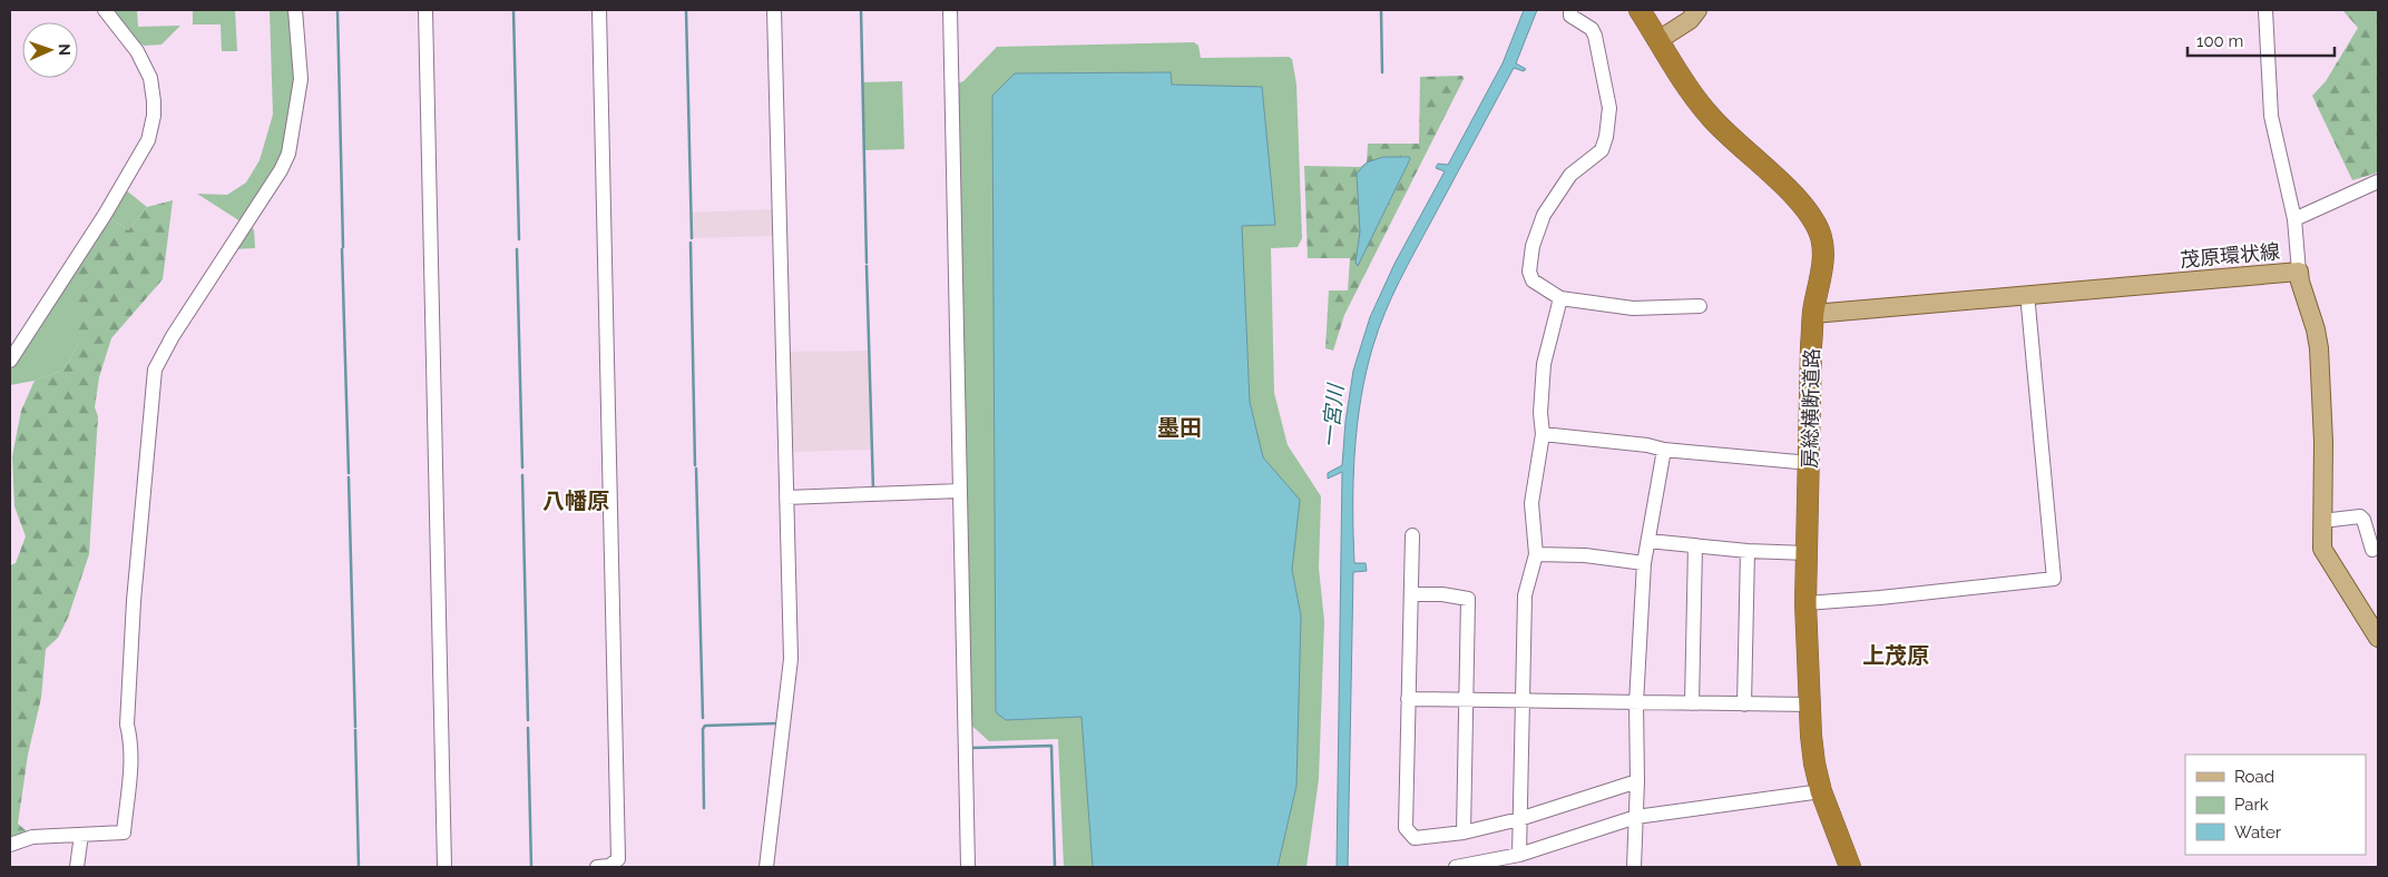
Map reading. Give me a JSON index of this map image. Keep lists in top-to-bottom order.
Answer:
{
  "streets": {
    "highway": ["房総横断道路"],
    "main road": ["茂原環状線"]
  },
  "crossings": [
    ["茂原環状線", "房総横断道路"]
  ],
  "districts": ["墨田", "八幡原", "上茂原"],
  "water": ["一宮川"],
  "legend": ["Road", "Park", "Water"],
  "scale_bar": "100 m",
  "north": "right"
}
